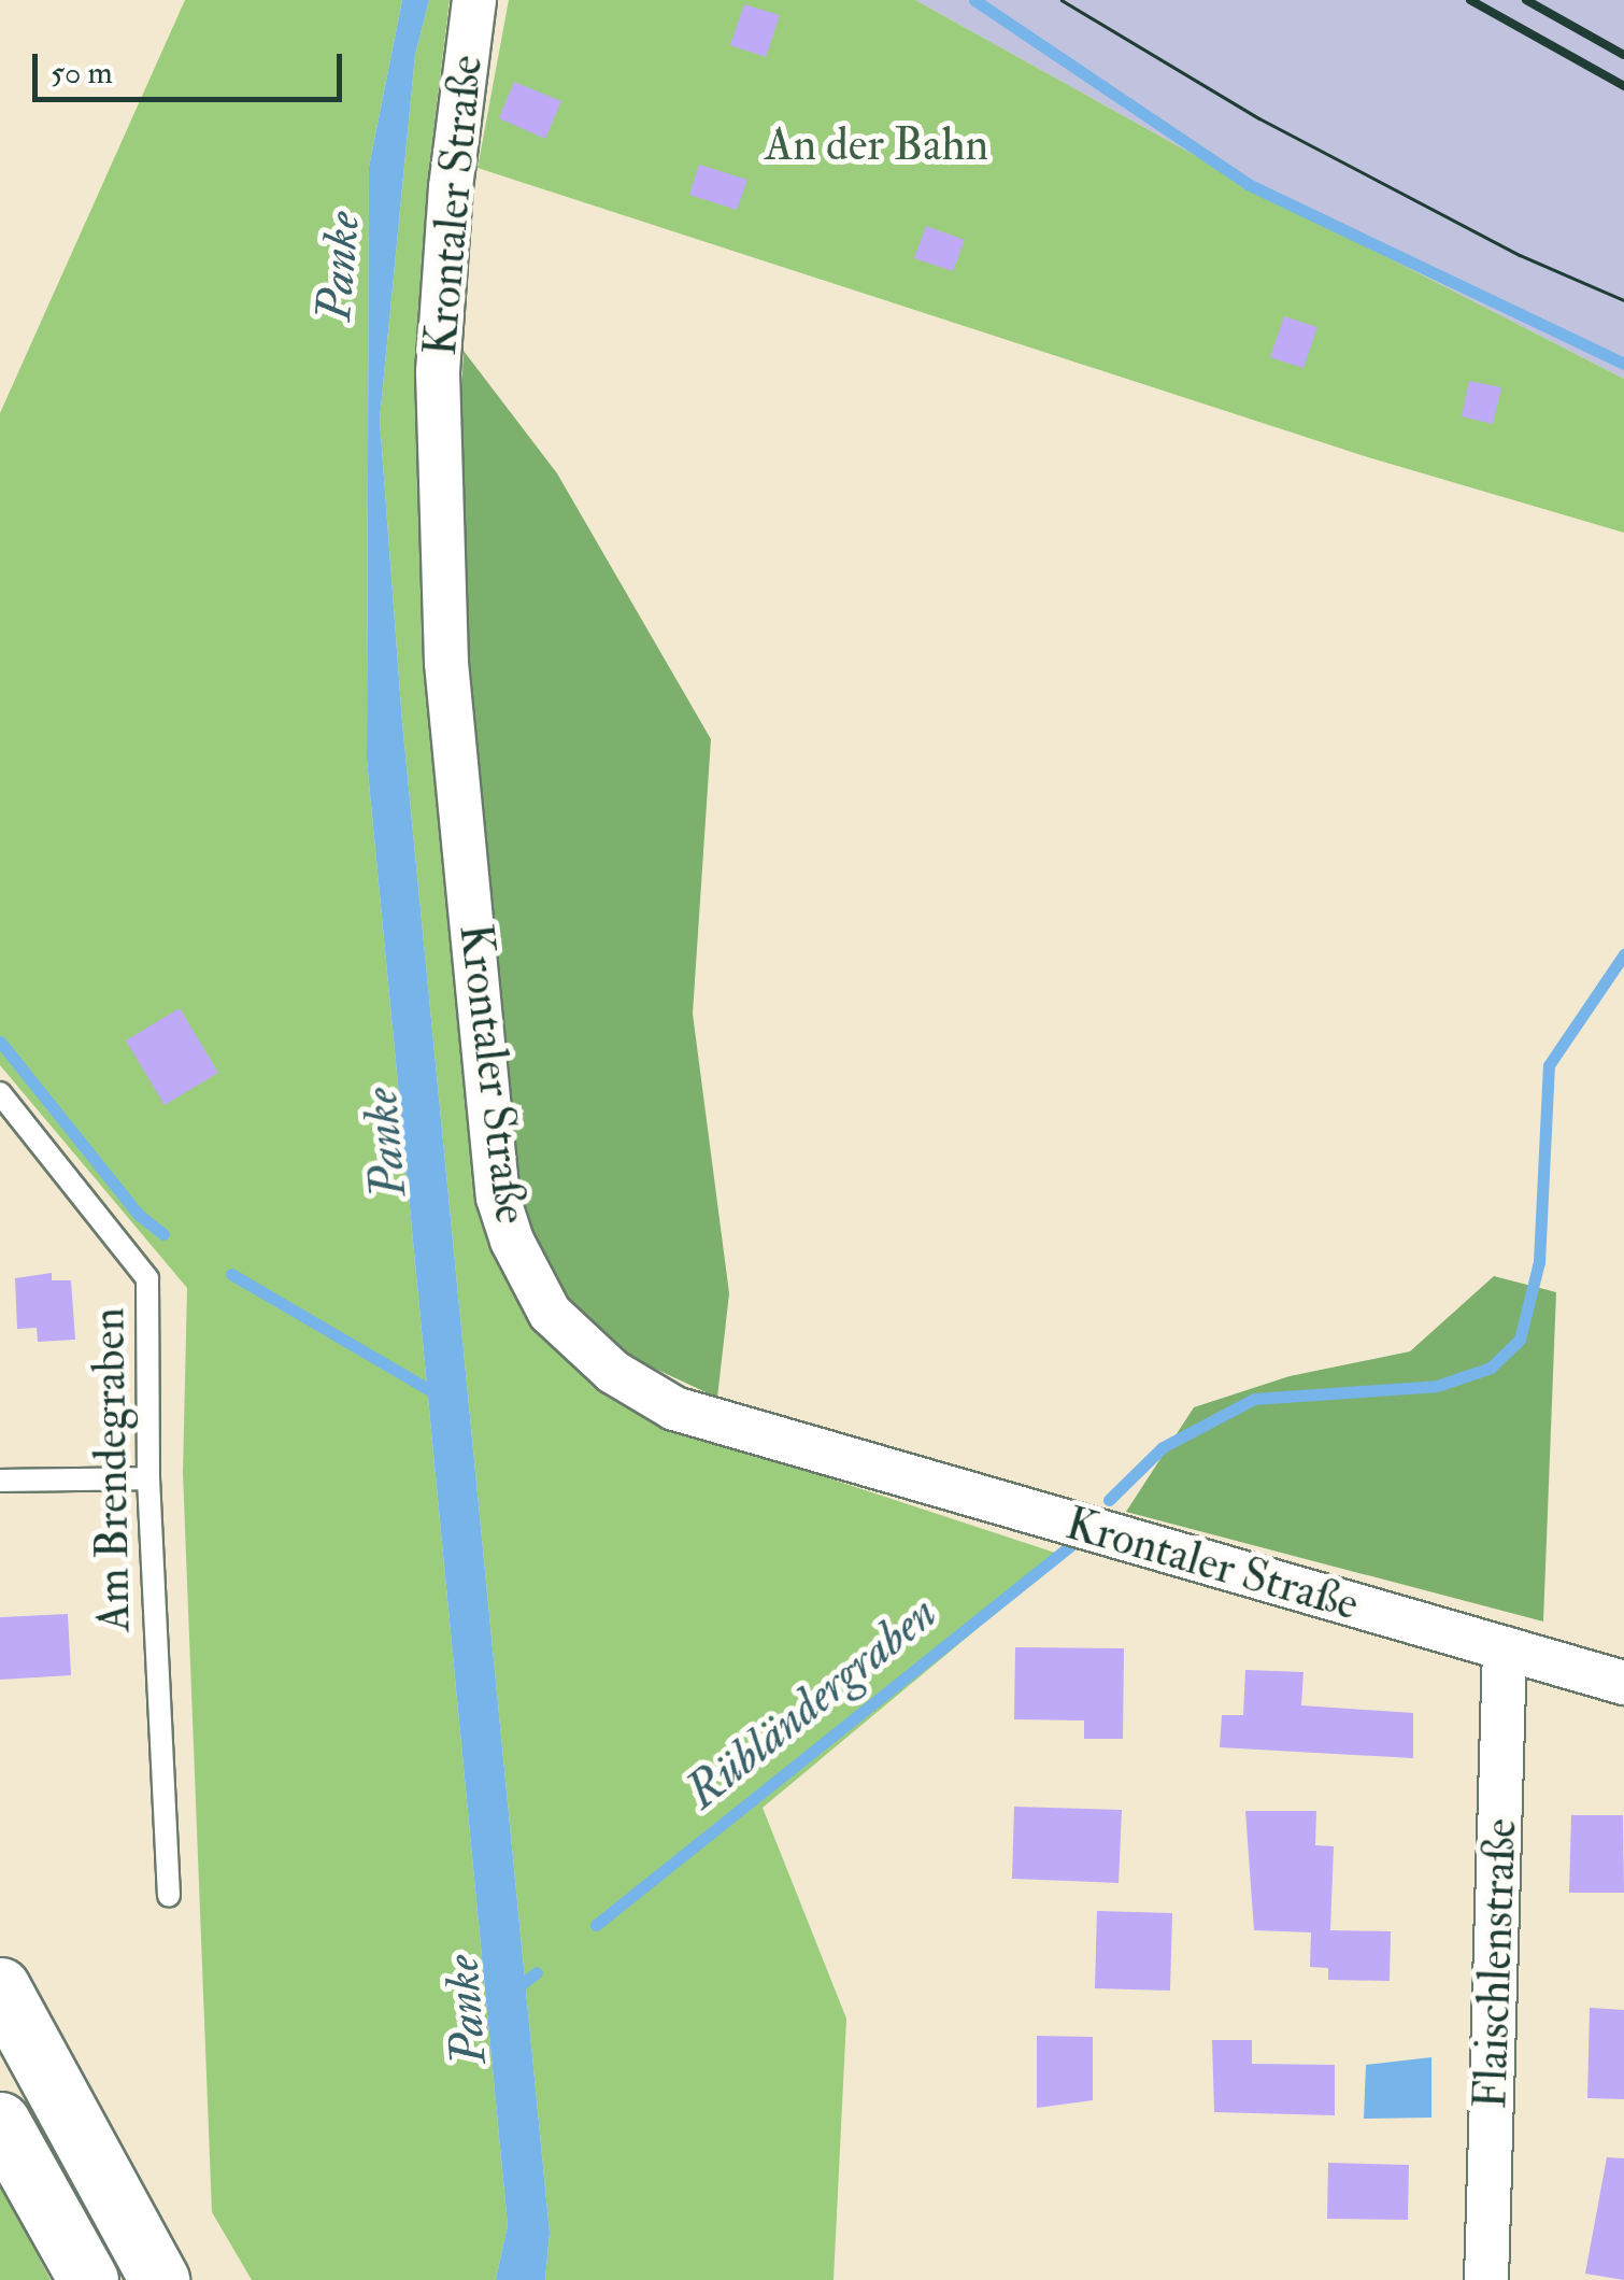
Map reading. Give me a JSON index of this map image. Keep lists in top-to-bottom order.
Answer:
{
  "streets": {
    "street": ["Krontaler Straße", "Flaischlenstraße"],
    "lane": ["Am Brendegraben"]
  },
  "crossings": [
    ["Krontaler Straße", "Flaischlenstraße"]
  ],
  "water": ["Panke", "Rübländergraben"],
  "parks": ["An der Bahn"],
  "scale_bar": "50 m"
}
